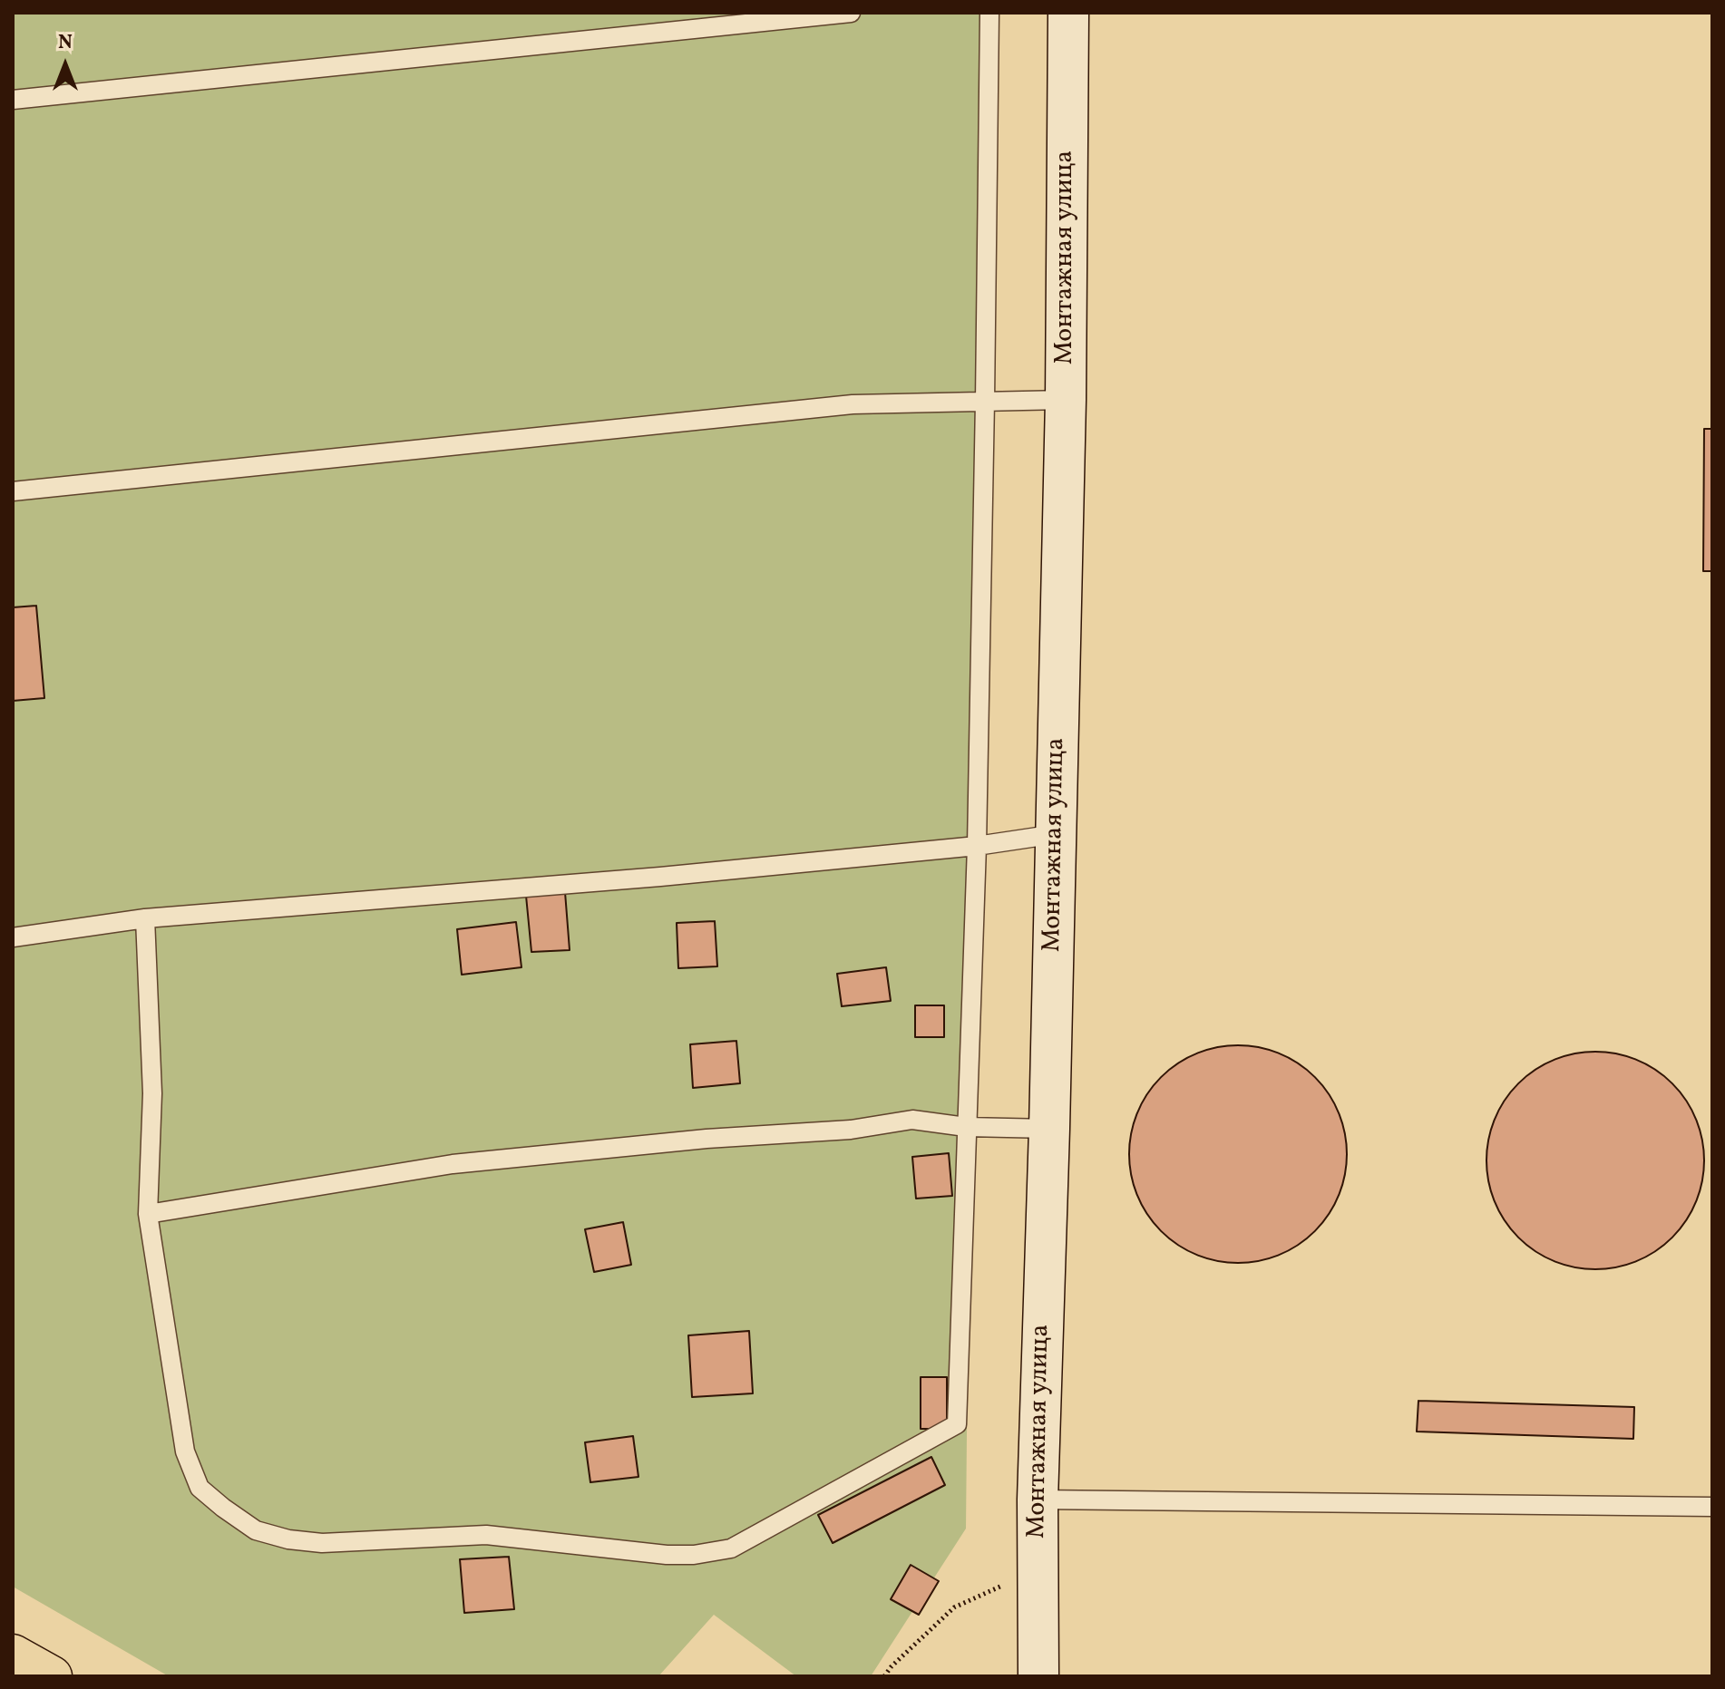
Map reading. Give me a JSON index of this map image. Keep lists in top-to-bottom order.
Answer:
{
  "streets": {
    "street": ["Монтажная улица"]
  },
  "north": "top"
}
